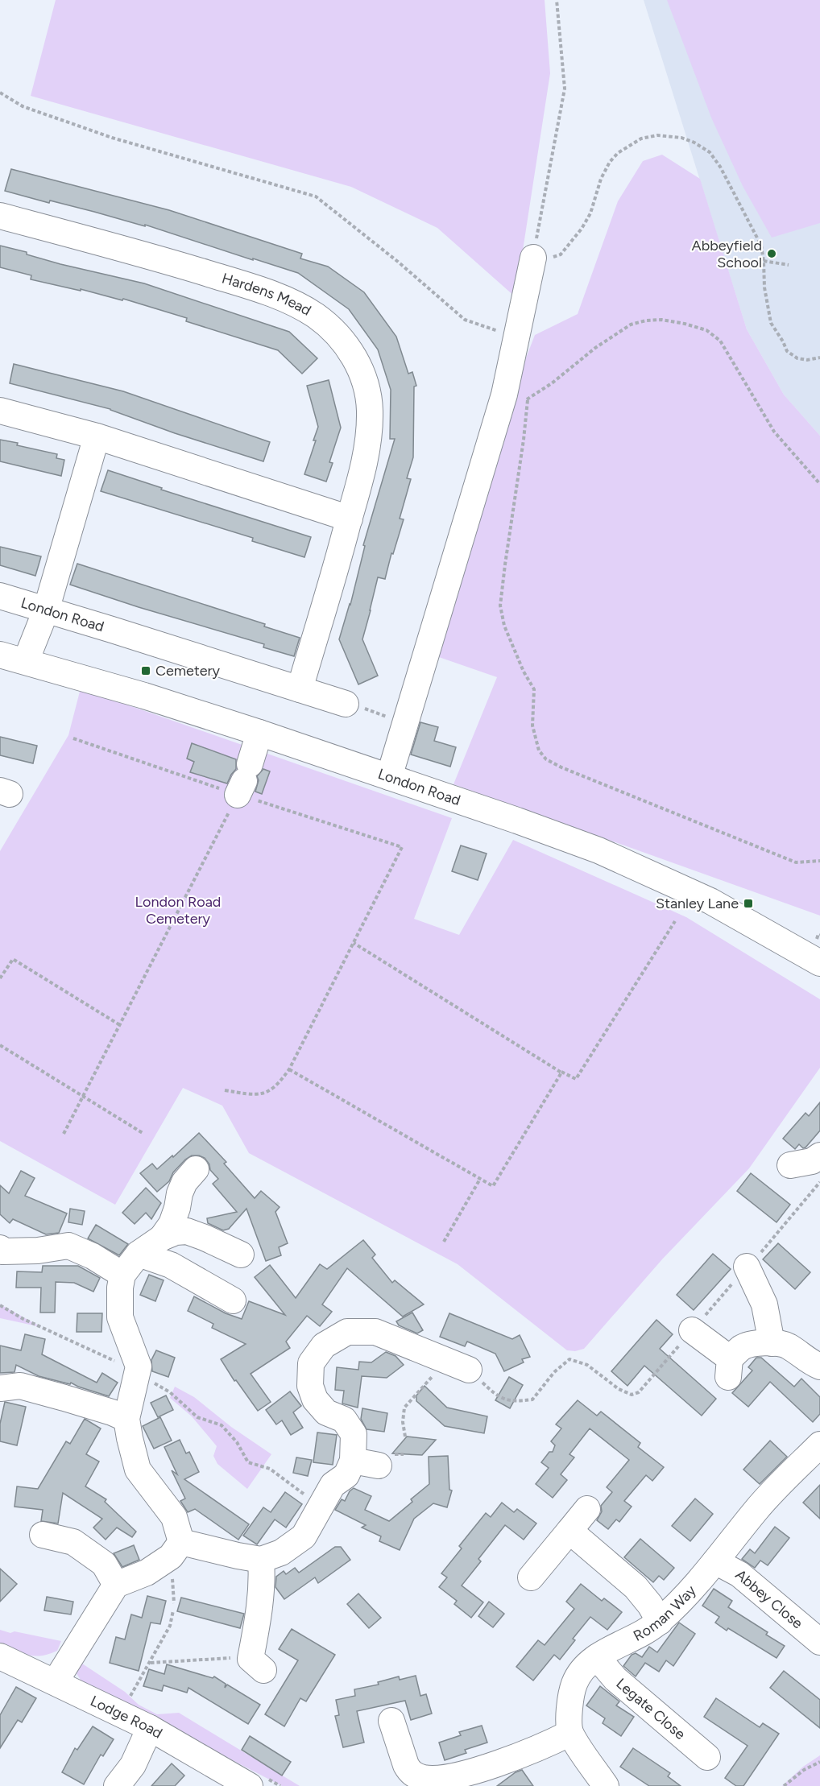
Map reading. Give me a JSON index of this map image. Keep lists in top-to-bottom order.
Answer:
{
  "streets": {
    "street": [
      "Hardens Mead",
      "London Road",
      "Abbey Close",
      "Roman Way",
      "Legate Close",
      "Lodge Road"
    ]
  },
  "crossings": [
    ["Hardens Mead", "London Road"],
    ["Abbey Close", "Roman Way"],
    ["Roman Way", "Legate Close"]
  ],
  "parks": ["London Road Cemetery"],
  "places": {
    "other": ["Abbeyfield School"],
    "transit": ["Cemetery", "Stanley Lane"]
  }
}
